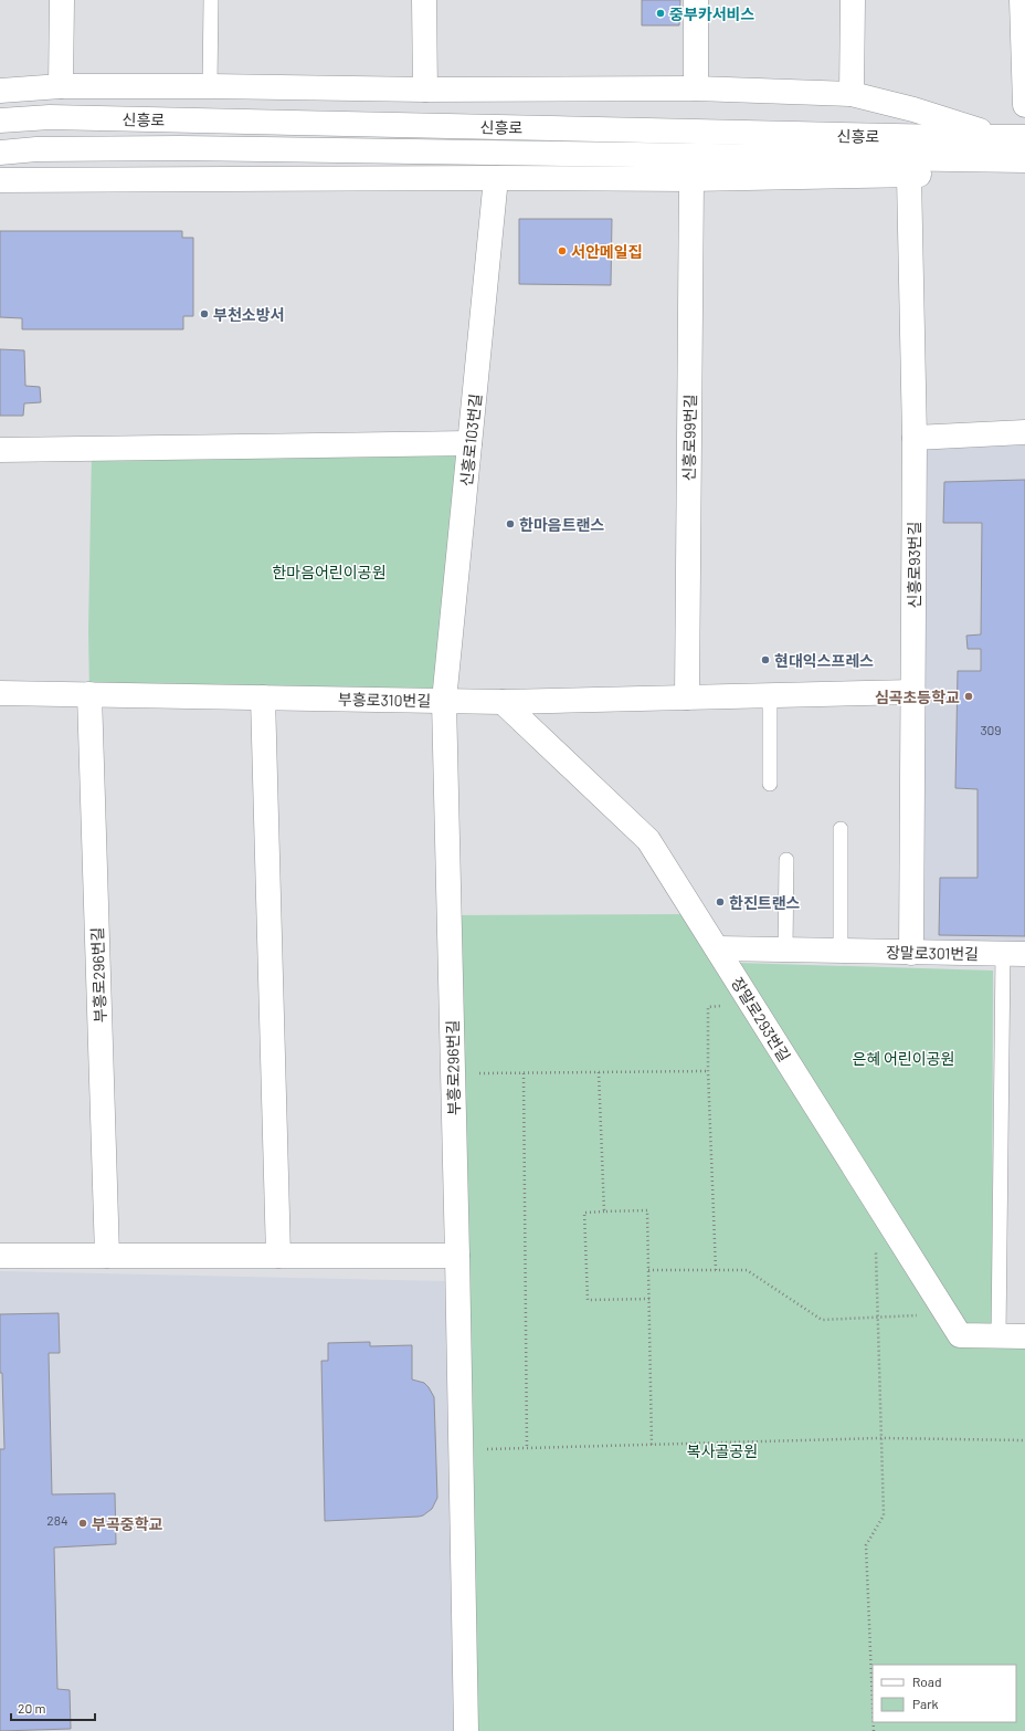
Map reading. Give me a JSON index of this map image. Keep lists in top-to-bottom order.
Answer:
{
  "streets": {
    "street": [
      "신흥로",
      "신흥로99번길",
      "신흥로103번길",
      "신흥로93번길",
      "부흥로310번길",
      "장말로301번길",
      "부흥로296번길",
      "장말로293번길"
    ]
  },
  "crossings": [
    ["신흥로", "신흥로99번길"],
    ["신흥로", "신흥로103번길"],
    ["신흥로", "신흥로93번길"],
    ["신흥로99번길", "부흥로310번길"],
    ["신흥로103번길", "부흥로310번길"],
    ["신흥로103번길", "부흥로296번길"],
    ["신흥로93번길", "부흥로310번길"],
    ["신흥로93번길", "장말로301번길"],
    ["부흥로310번길", "부흥로296번길"],
    ["부흥로310번길", "장말로293번길"],
    ["장말로301번길", "장말로293번길"]
  ],
  "parks": ["한마음어린이공원", "은혜 어린이공원", "복사골공원"],
  "places": [
    "중부카서비스",
    "서안메일집",
    "부천소방서",
    "한마음트랜스",
    "현대익스프레스",
    "심곡초등학교",
    "한진트랜스",
    "부곡중학교"
  ],
  "house_numbers": ["309", "284"],
  "legend": ["Road", "Park"],
  "scale_bar": "20 m"
}
